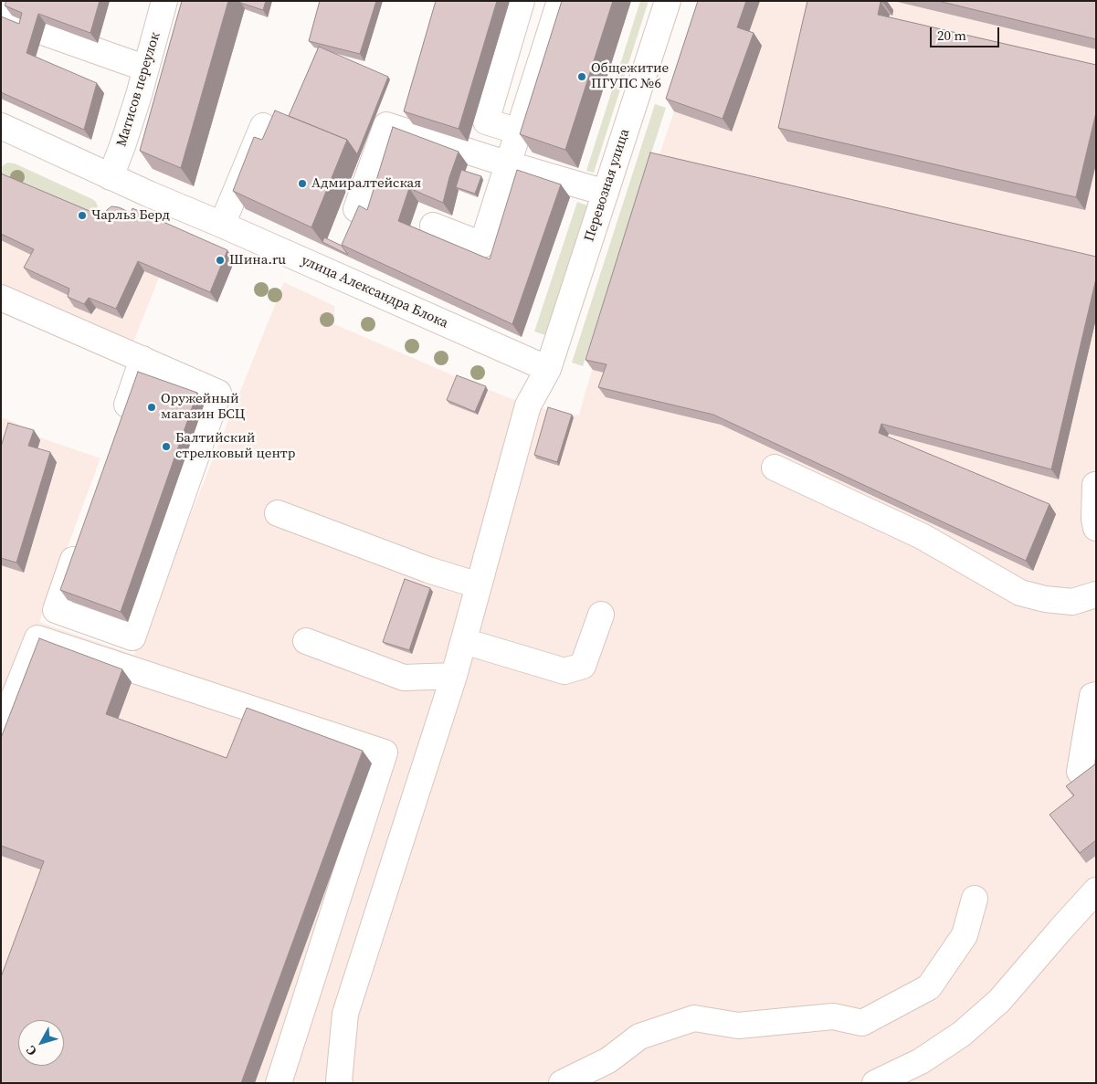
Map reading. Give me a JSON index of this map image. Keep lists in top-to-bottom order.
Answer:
{
  "streets": {
    "street": ["Матисов переулок", "Перевозная улица", "улица Александра Блока"]
  },
  "crossings": [
    ["Матисов переулок", "улица Александра Блока"],
    ["Перевозная улица", "улица Александра Блока"]
  ],
  "places": [
    "Общежитие ПГУПС №6",
    "Адмиралтейская",
    "Чарльз Берд",
    "Шина.ru",
    "Оружейный магазин БСЦ",
    "Балтийский стрелковый центр"
  ],
  "scale_bar": "20 m",
  "north": "bottom left"
}
